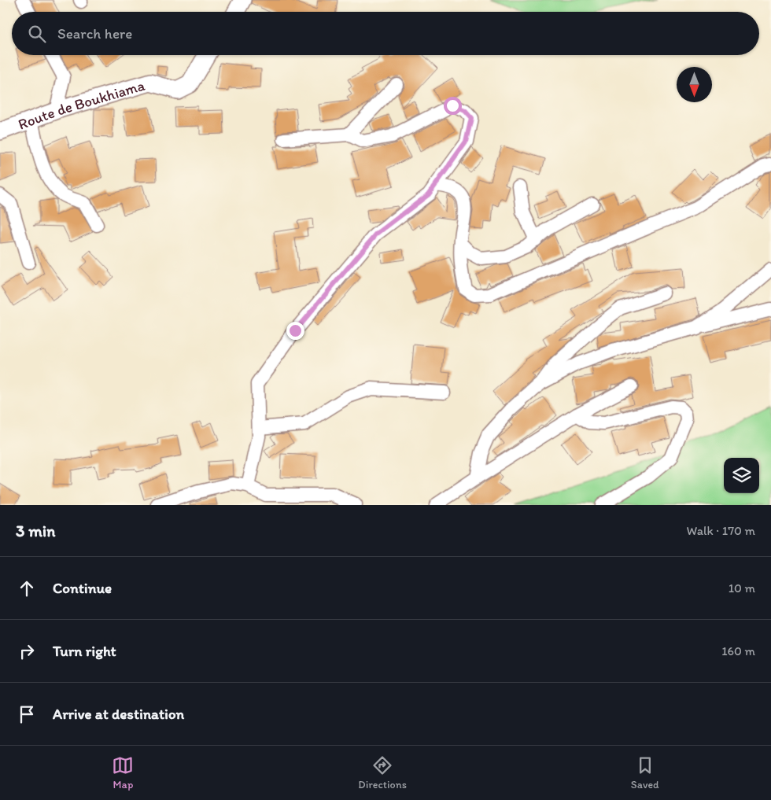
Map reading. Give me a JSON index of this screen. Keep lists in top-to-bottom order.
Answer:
{
  "streets": {
    "street": ["Route de Boukhiama"]
  },
  "north": "bottom",
  "page": {
    "search": "Search here",
    "heading": ["3 min", "Walk · 170 m"],
    "list": [
      ["Continue", "10 m"],
      ["Turn right", "160 m"],
      "Arrive at destination"
    ],
    "nav": ["Map", "Directions", "Saved"]
  }
}
